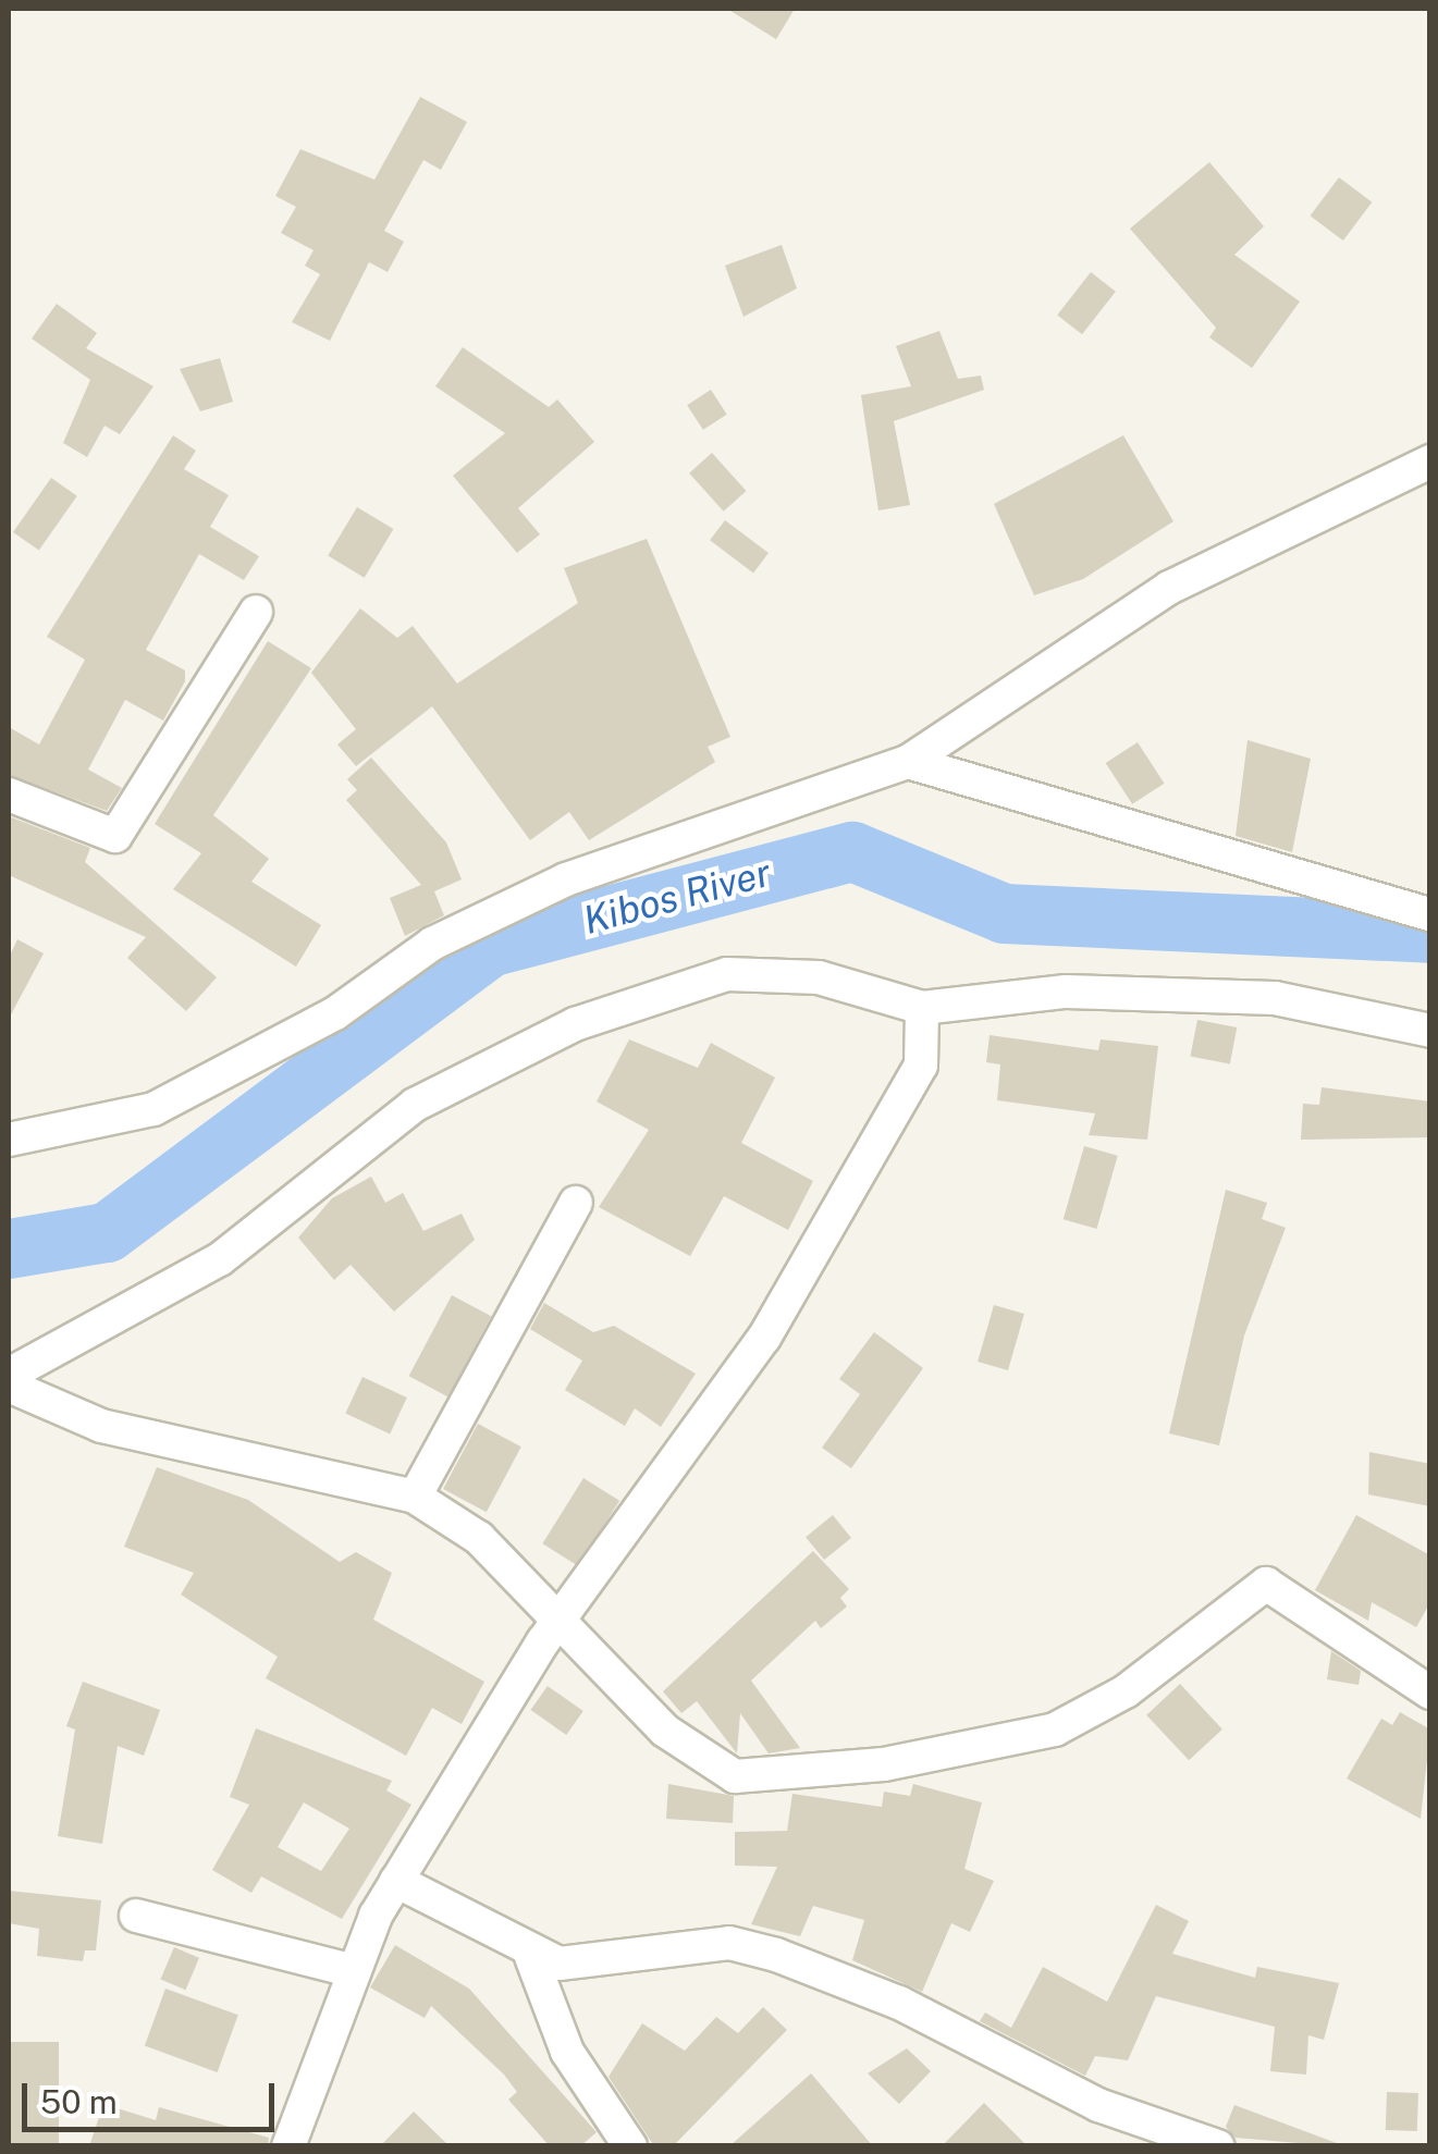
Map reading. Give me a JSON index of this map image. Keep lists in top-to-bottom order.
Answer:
{
  "water": ["Kibos River"],
  "scale_bar": "50 m"
}
